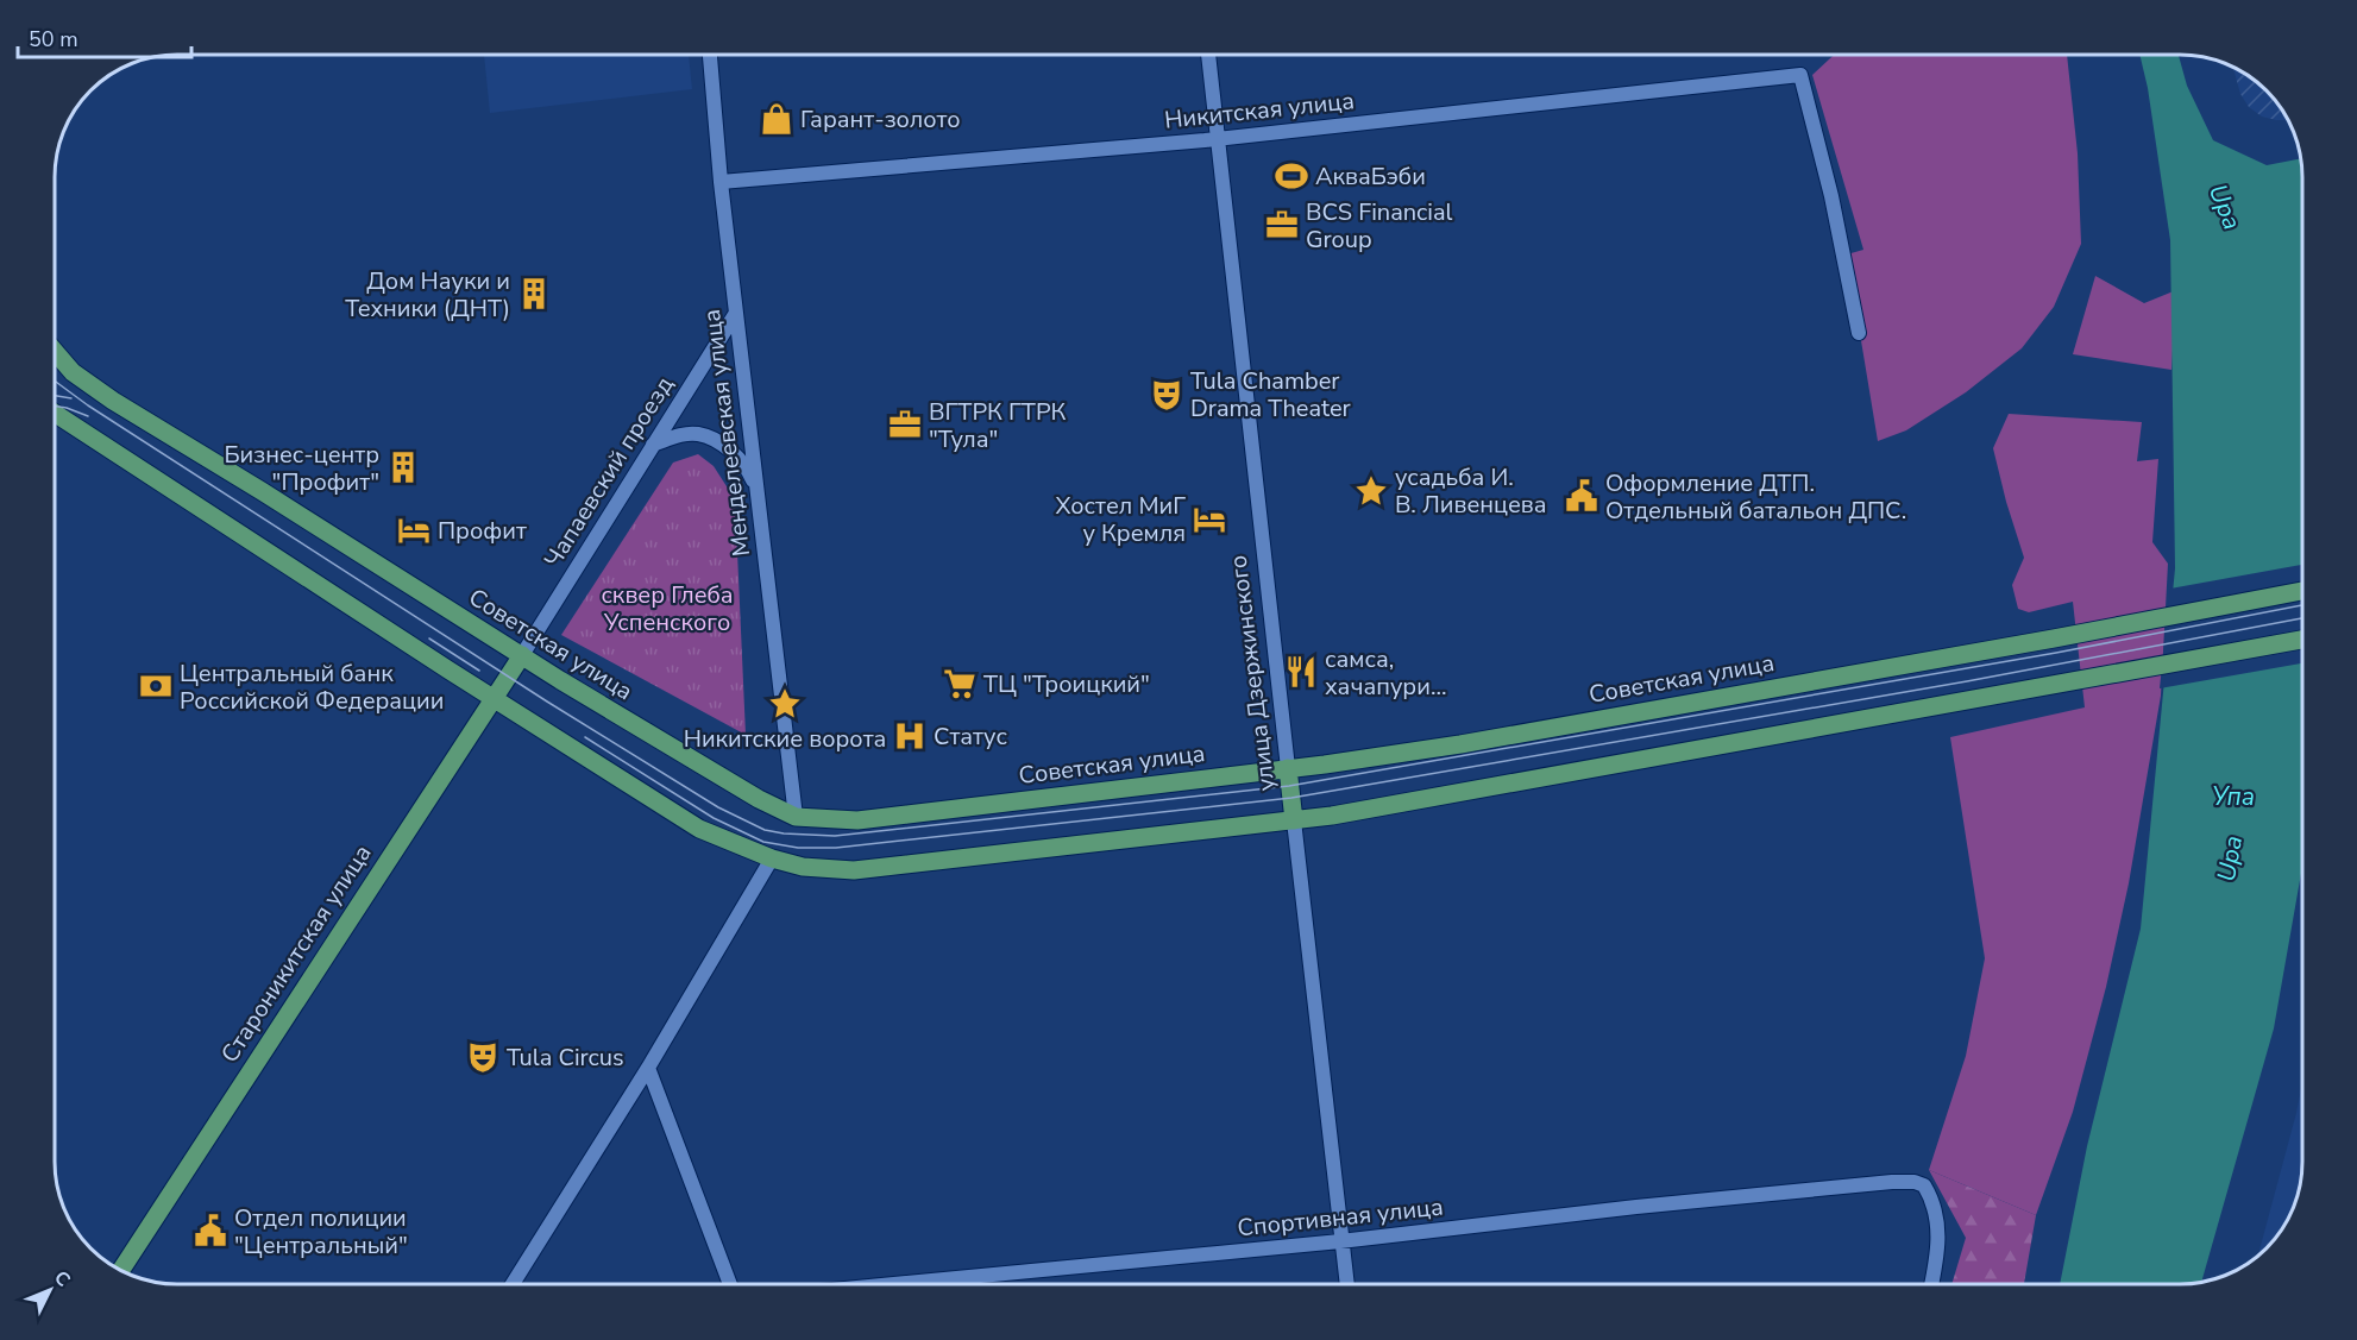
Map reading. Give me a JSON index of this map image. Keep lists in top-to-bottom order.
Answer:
{
  "streets": {
    "main road": ["Советская улица", "улица Дзержинского", "Староникитская улица"],
    "street": [
      "Никитская улица",
      "Менделеевская улица",
      "Чапаевский проезд",
      "Спортивная улица"
    ]
  },
  "crossings": [
    ["Никитская улица", "Менделеевская улица"],
    ["Никитская улица", "улица Дзержинского"],
    ["Менделеевская улица", "Чапаевский проезд"],
    ["Менделеевская улица", "Советская улица"],
    ["Чапаевский проезд", "Советская улица"],
    ["Чапаевский проезд", "Староникитская улица"],
    ["Советская улица", "улица Дзержинского"],
    ["Советская улица", "Староникитская улица"],
    ["улица Дзержинского", "Спортивная улица"]
  ],
  "water": ["Upa", "Упа"],
  "parks": ["сквер Глеба Успенского"],
  "places": {
    "shop": ["Гарант-золото"],
    "sports": ["АкваБэби"],
    "office": ["BCS Financial Group", "ВГТРК ГТРК \"Тула\""],
    "building": ["Дом Науки и Техники (ДНТ)", "Бизнес-центр \"Профит\""],
    "theatre": ["Tula Chamber Drama Theater", "Tula Circus"],
    "place": ["усадьба И. В. Ливенцева", "Никитские ворота"],
    "public building": ["Оформление ДТП. Отдельный батальон ДПС.", "Отдел полиции \"Центральный\""],
    "hotel": ["Хостел МиГ у Кремля", "Профит"],
    "restaurant": ["самса, хачапури..."],
    "supermarket": ["ТЦ \"Троицкий\""],
    "bank": ["Центральный банк Российской Федерации"],
    "hospital": ["Статус"]
  },
  "scale_bar": "50 m",
  "north": "top right"
}
